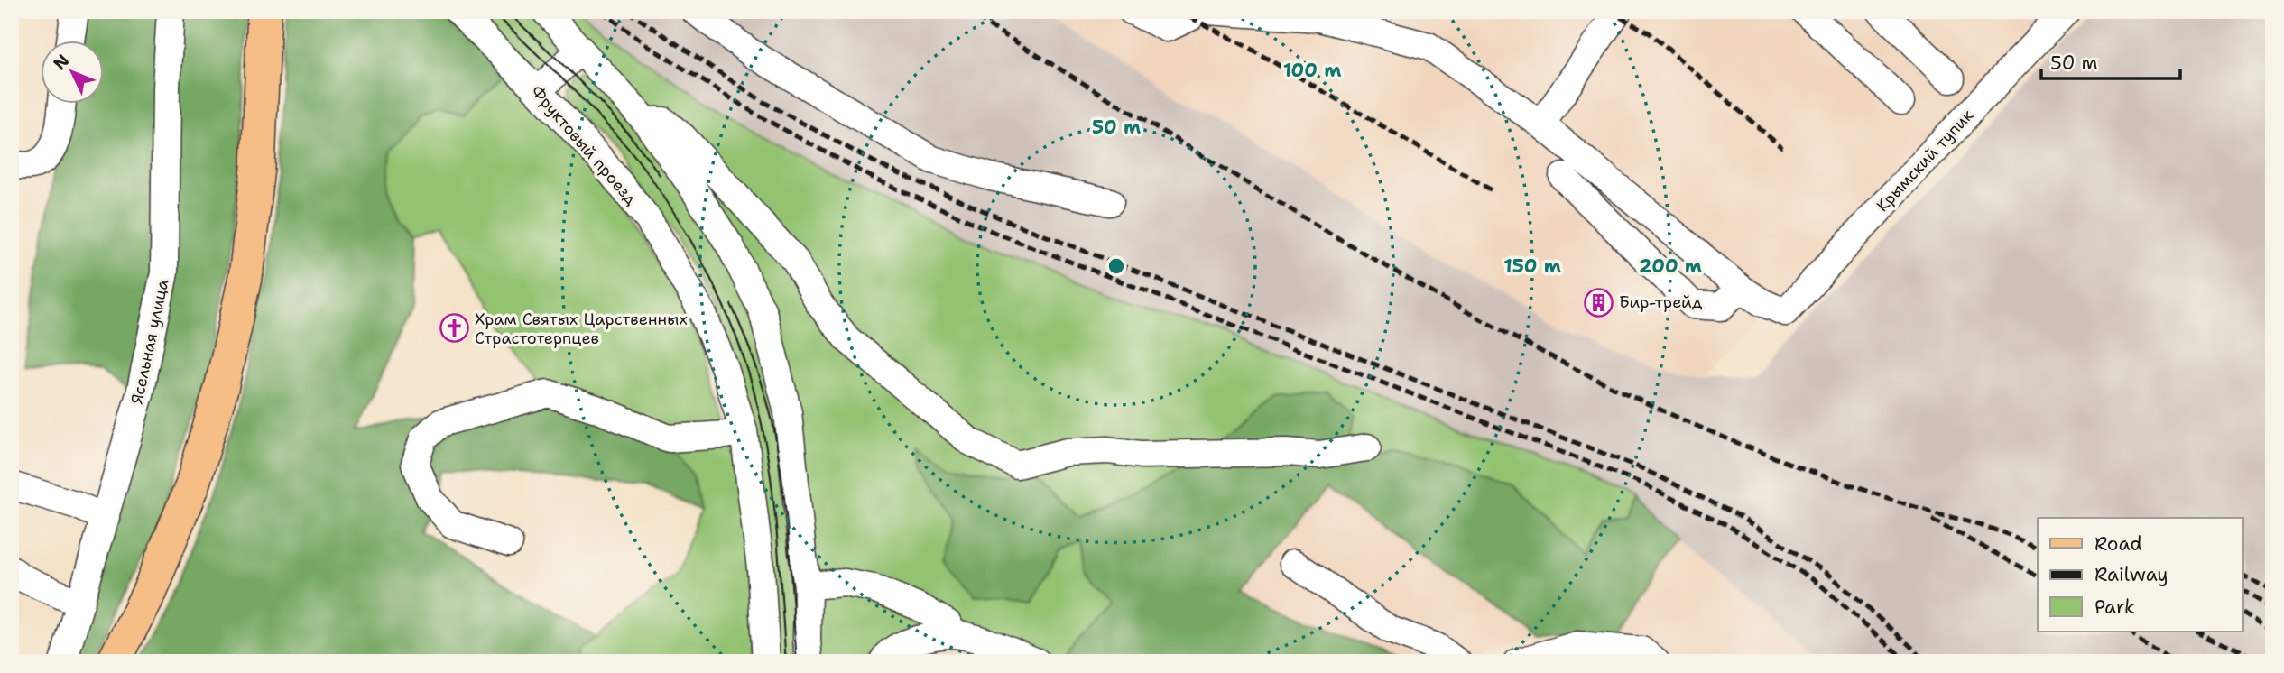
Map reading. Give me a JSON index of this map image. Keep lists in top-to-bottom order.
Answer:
{
  "streets": {
    "street": ["Фруктовый проезд", "Крымский тупик", "Ясельная улица"]
  },
  "places": {
    "building": ["Бир-трейд"],
    "church": ["Храм Святых Царственных Страстотерпцев"]
  },
  "legend": ["Road", "Railway", "Park"],
  "scale_bar": "50 m",
  "north": "top left",
  "rings": [
    "100 m",
    "50 m",
    "150 m",
    "200 m"
  ]
}
